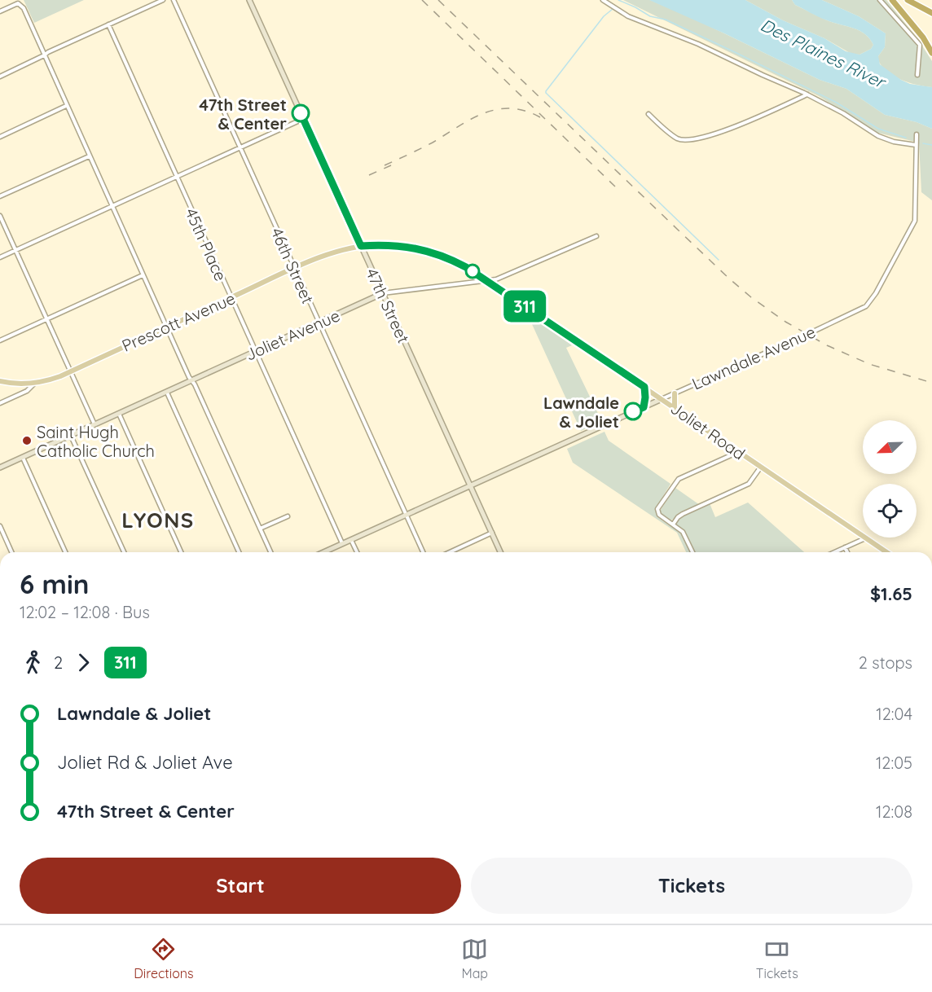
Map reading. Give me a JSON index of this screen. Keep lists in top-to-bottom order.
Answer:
{
  "streets": {
    "main road": ["Prescott Avenue", "Joliet Road"],
    "street": [
      "45th Place",
      "46th Street",
      "47th Street",
      "Joliet Avenue",
      "Lawndale Avenue"
    ]
  },
  "crossings": [
    ["45th Place", "Prescott Avenue"],
    ["45th Place", "Joliet Avenue"],
    ["45th Place", "Lawndale Avenue"],
    ["46th Street", "Prescott Avenue"],
    ["46th Street", "Joliet Avenue"],
    ["46th Street", "Lawndale Avenue"],
    ["47th Street", "Prescott Avenue"],
    ["47th Street", "Joliet Avenue"],
    ["47th Street", "Lawndale Avenue"],
    ["47th Street", "Joliet Road"],
    ["Prescott Avenue", "Joliet Road"],
    ["Joliet Avenue", "Joliet Road"],
    ["Lawndale Avenue", "Joliet Road"]
  ],
  "districts": ["LYONS"],
  "water": ["Des Plaines River"],
  "places": ["47th Street & Center", "Lawndale & Joliet", "Saint Hugh Catholic Church"],
  "lines": ["bus line 311"],
  "north": "bottom left",
  "page": {
    "on_map": "311",
    "heading": ["6 min", "12:02 – 12:08 · Bus", "$1.65"],
    "legs": ["2", "311", "2 stops"],
    "list": [
      {
        "name": "Lawndale & Joliet",
        "value": "12:04"
      },
      {
        "name": "Joliet Rd & Joliet Ave",
        "value": "12:05"
      },
      {
        "name": "47th Street & Center",
        "value": "12:08"
      }
    ],
    "buttons": ["Start", "Tickets"],
    "tabs": ["Directions", "Map", "Tickets"]
  }
}
